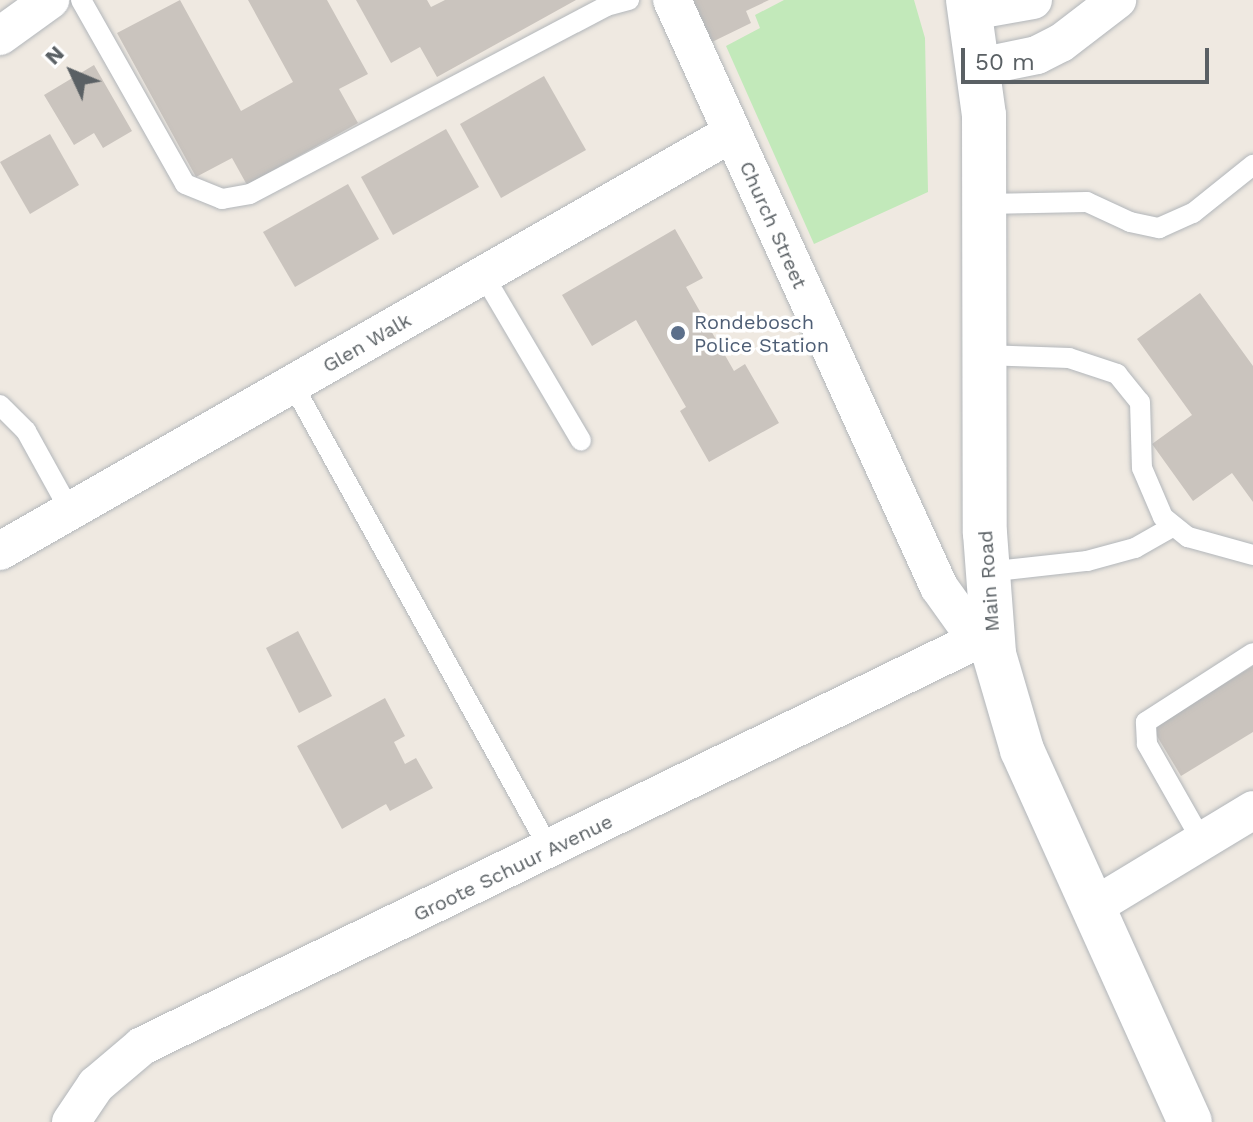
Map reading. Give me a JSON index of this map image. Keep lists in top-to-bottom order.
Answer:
{
  "streets": {
    "main road": ["Main Road"],
    "street": ["Church Street", "Glen Walk", "Groote Schuur Avenue"]
  },
  "crossings": [
    ["Church Street", "Glen Walk"],
    ["Church Street", "Main Road"],
    ["Church Street", "Groote Schuur Avenue"],
    ["Main Road", "Groote Schuur Avenue"]
  ],
  "places": ["Rondebosch Police Station"],
  "scale_bar": "50 m",
  "north": "top left"
}
